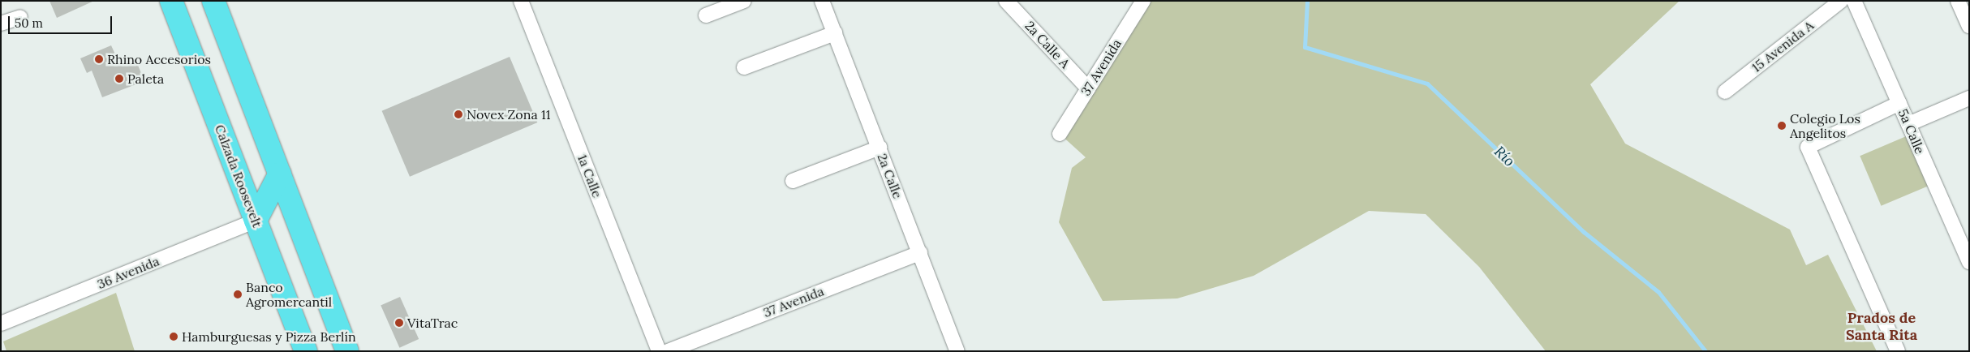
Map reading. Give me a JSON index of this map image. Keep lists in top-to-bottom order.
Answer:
{
  "streets": {
    "highway": ["Calzada Roosevelt"],
    "street": [
      "2a Calle A",
      "15 Avenida A",
      "37 Avenida",
      "5a Calle",
      "1a Calle",
      "2a Calle",
      "36 Avenida"
    ]
  },
  "crossings": [
    ["2a Calle A", "37 Avenida"],
    ["37 Avenida", "2a Calle"],
    ["Calzada Roosevelt", "36 Avenida"]
  ],
  "districts": ["Prados de Santa Rita"],
  "water": ["Río"],
  "places": [
    "Rhino Accesorios",
    "Paleta",
    "Novex Zona 11",
    "Colegio Los Angelitos",
    "Banco Agromercantil",
    "VitaTrac",
    "Hamburguesas y Pizza Berlín"
  ],
  "scale_bar": "50 m"
}
